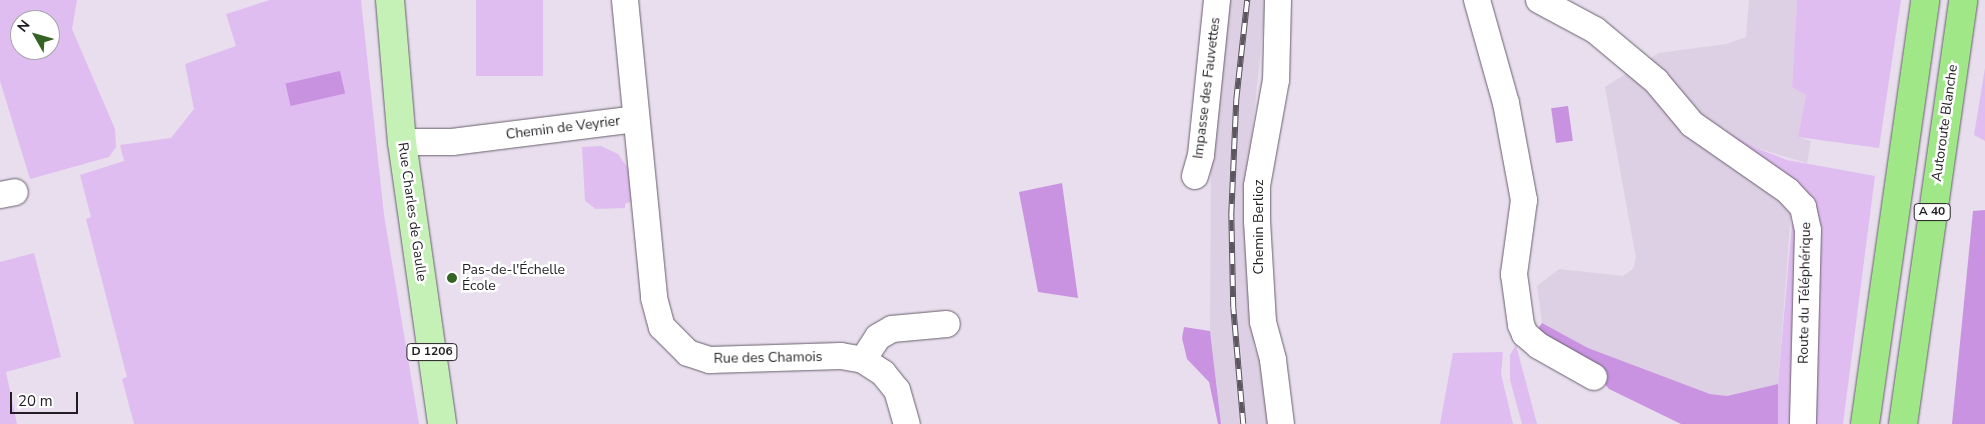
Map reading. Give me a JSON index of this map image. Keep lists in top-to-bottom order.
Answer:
{
  "streets": {
    "highway": ["Autoroute Blanche", "A 40"],
    "main road": ["Rue Charles de Gaulle", "D 1206"],
    "street": [
      "Impasse des Fauvettes",
      "Chemin de Veyrier",
      "Chemin Berlioz",
      "Route du Téléphérique",
      "Rue des Chamois"
    ]
  },
  "crossings": [
    ["Chemin de Veyrier", "Rue Charles de Gaulle"],
    ["Chemin de Veyrier", "Rue des Chamois"]
  ],
  "places": ["Pas-de-l'Échelle École"],
  "scale_bar": "20 m",
  "north": "top left"
}
